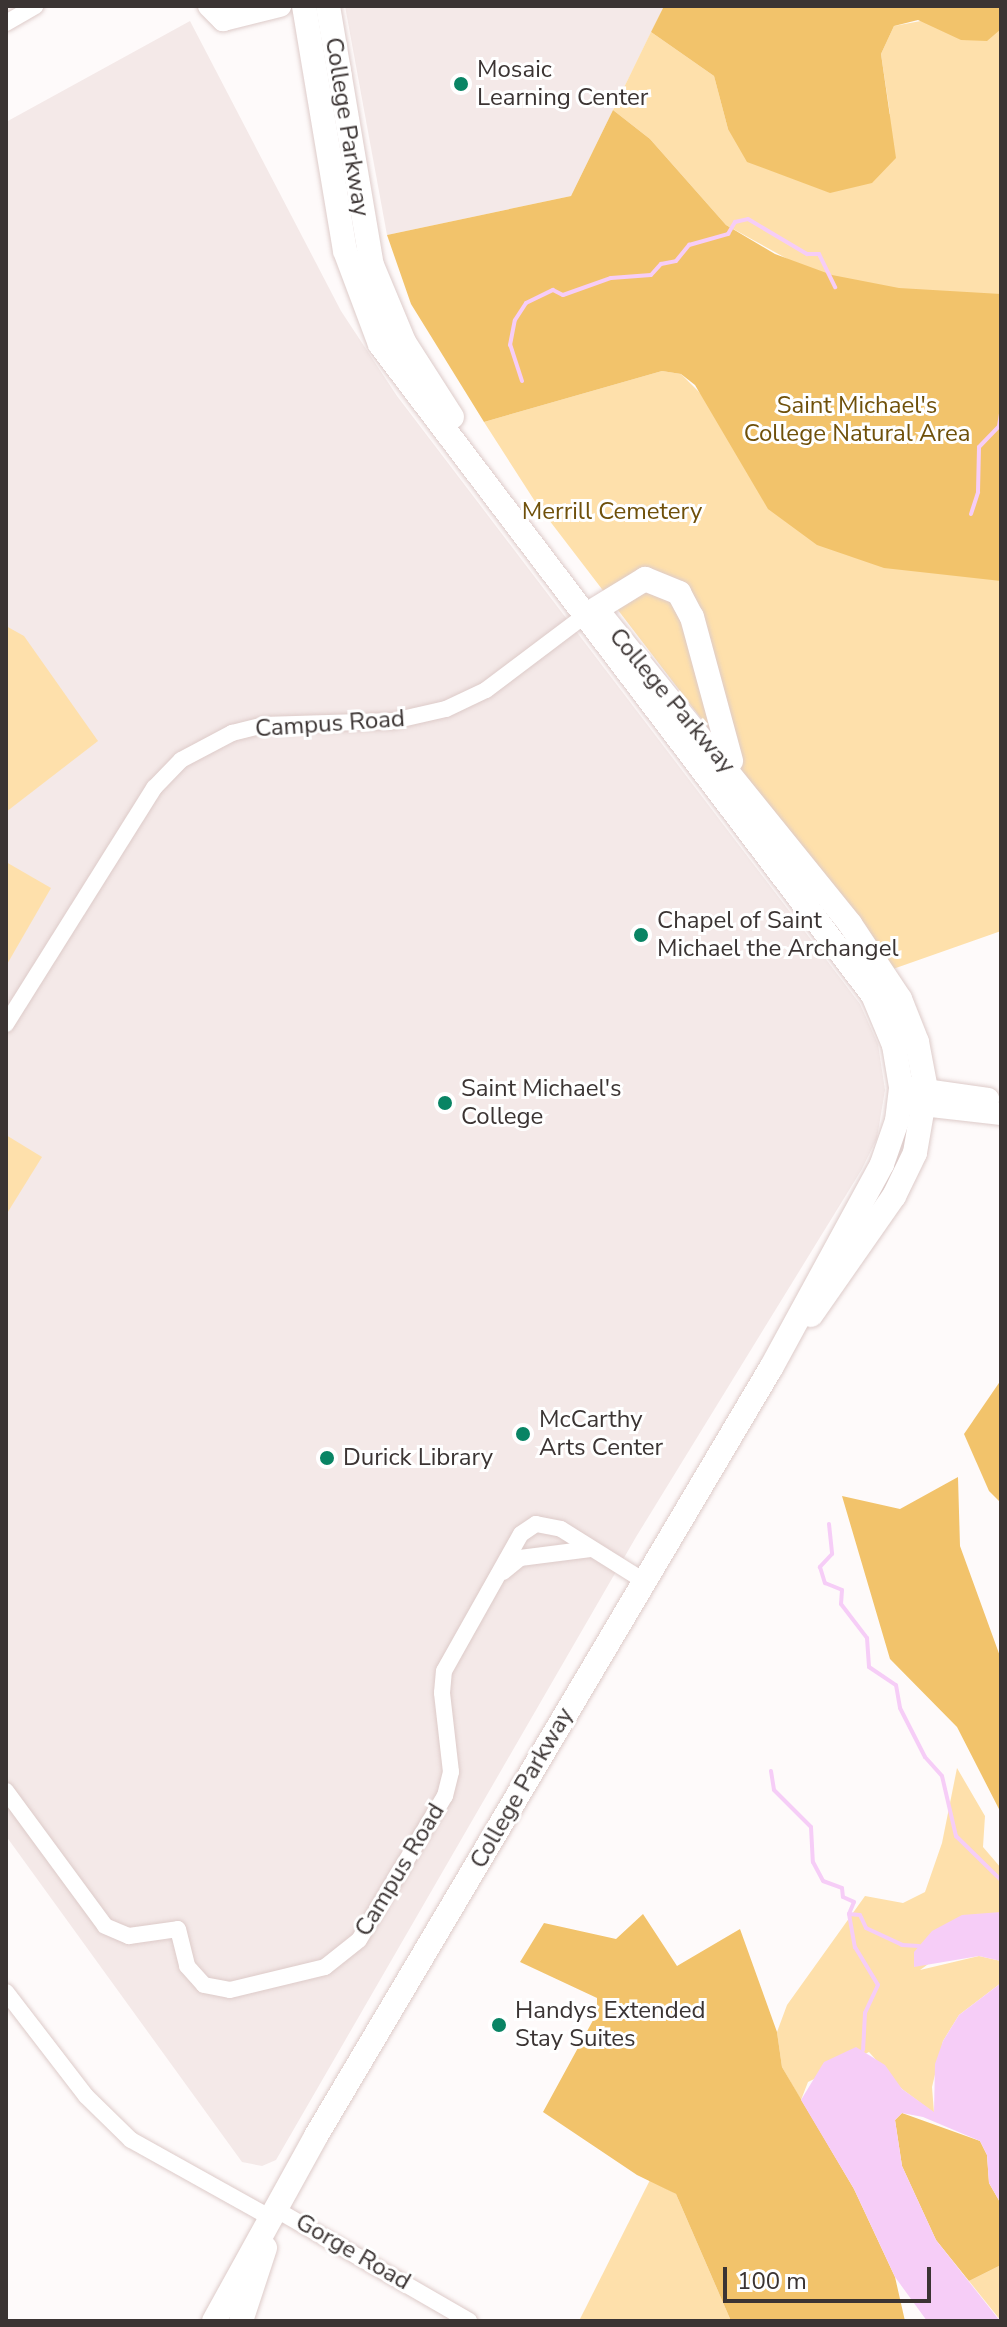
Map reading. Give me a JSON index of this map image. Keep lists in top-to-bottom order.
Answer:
{
  "streets": {
    "main road": ["College Parkway"],
    "street": ["Campus Road", "Gorge Road"]
  },
  "crossings": [
    ["College Parkway", "Campus Road"],
    ["College Parkway", "Gorge Road"]
  ],
  "parks": ["Saint Michael's College Natural Area", "Merrill Cemetery"],
  "places": [
    "Mosaic Learning Center",
    "Chapel of Saint Michael the Archangel",
    "Saint Michael's College",
    "McCarthy Arts Center",
    "Durick Library",
    "Handys Extended Stay Suites"
  ],
  "scale_bar": "100 m"
}
